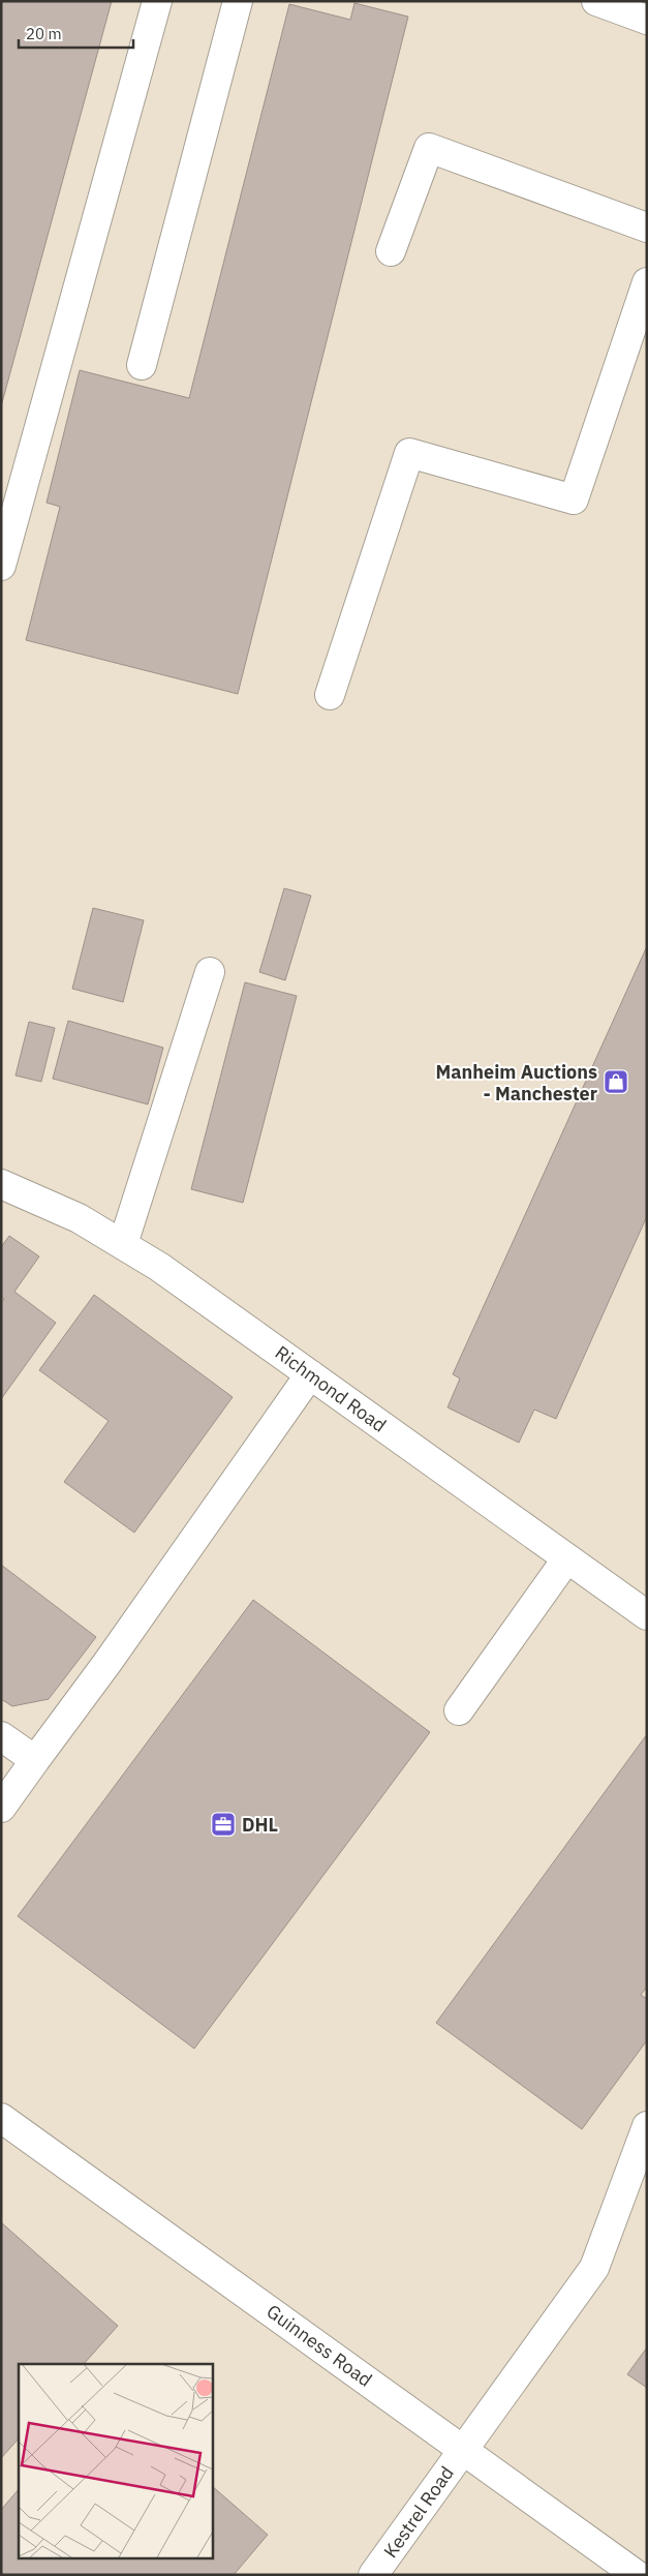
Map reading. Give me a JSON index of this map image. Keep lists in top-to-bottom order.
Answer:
{
  "streets": {
    "street": ["Richmond Road", "Guinness Road", "Kestrel Road"]
  },
  "crossings": [
    ["Guinness Road", "Kestrel Road"]
  ],
  "places": {
    "shop": ["Manheim Auctions - Manchester"],
    "office": ["DHL"]
  },
  "scale_bar": "20 m"
}
